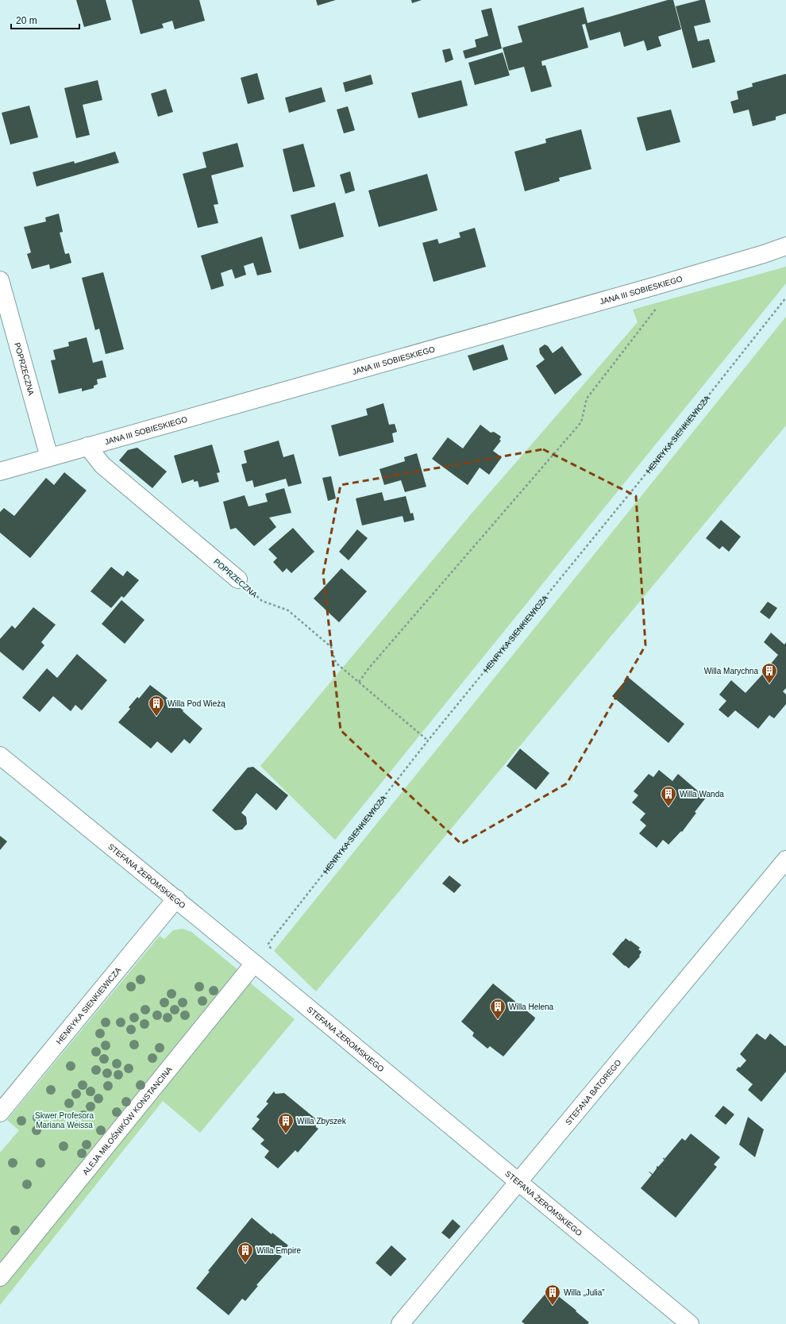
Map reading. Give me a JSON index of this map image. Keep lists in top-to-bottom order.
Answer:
{
  "streets": {
    "street": [
      "JANA III SOBIESKIEGO",
      "POPRZECZNA",
      "HENRYKA SIENKIEWICZA",
      "STEFANA ŻEROMSKIEGO",
      "STEFANA BATOREGO",
      "ALEJA MIŁOŚNIKÓW KONSTANCINA"
    ]
  },
  "crossings": [
    ["JANA III SOBIESKIEGO", "POPRZECZNA"],
    ["POPRZECZNA", "HENRYKA SIENKIEWICZA"],
    ["HENRYKA SIENKIEWICZA", "STEFANA ŻEROMSKIEGO"],
    ["STEFANA ŻEROMSKIEGO", "STEFANA BATOREGO"],
    ["STEFANA ŻEROMSKIEGO", "ALEJA MIŁOŚNIKÓW KONSTANCINA"]
  ],
  "parks": ["Skwer Profesora Mariana Weissa"],
  "places": {
    "building": [
      "Willa Marychna",
      "Willa Pod Wieżą",
      "Willa Wanda",
      "Willa Helena",
      "Willa Zbyszek",
      "Willa Empire",
      "Willa „Julia”"
    ]
  },
  "scale_bar": "20 m"
}
